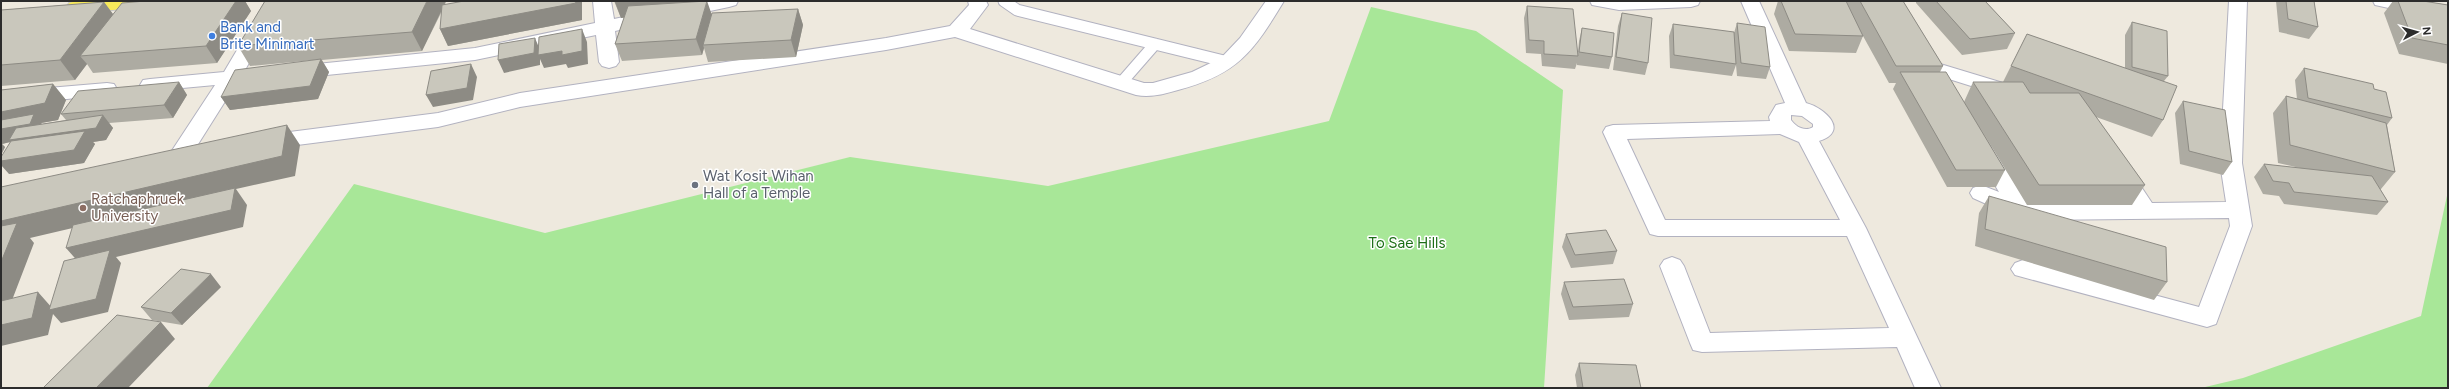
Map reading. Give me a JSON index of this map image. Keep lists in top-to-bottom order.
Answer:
{
  "parks": ["To Sae Hills"],
  "places": ["Bank and Brite Minimart", "Wat Kosit Wihan Hall of a Temple", "Ratchaphruek University"],
  "north": "right"
}
